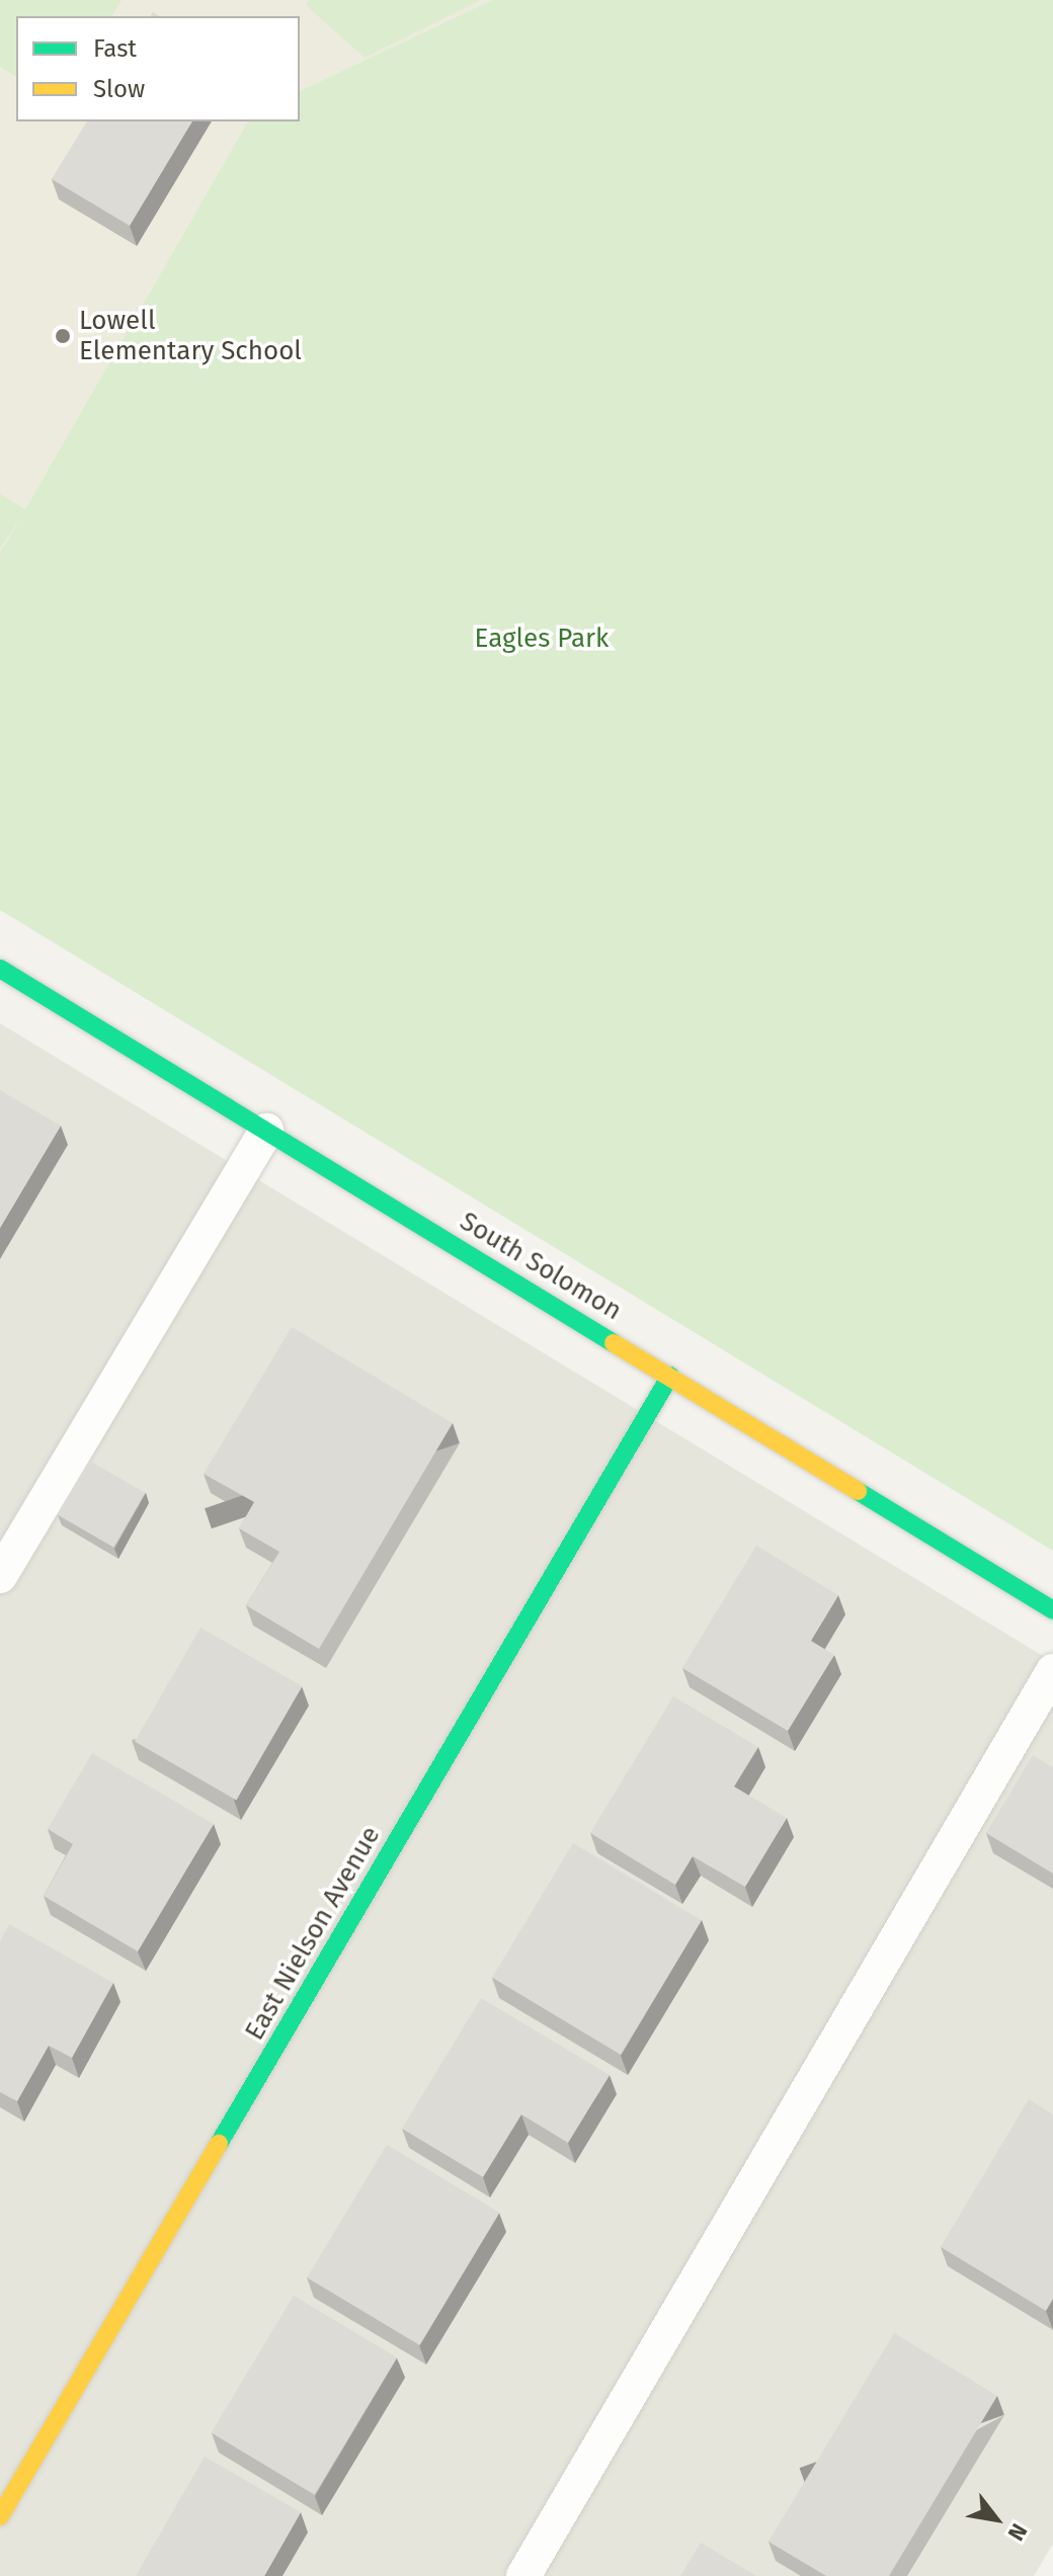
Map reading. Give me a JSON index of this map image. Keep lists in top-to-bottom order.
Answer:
{
  "streets": {
    "street": ["South Solomon", "East Nielson Avenue"]
  },
  "crossings": [
    ["South Solomon", "East Nielson Avenue"]
  ],
  "parks": ["Eagles Park"],
  "places": ["Lowell Elementary School"],
  "legend": ["Fast", "Slow"],
  "north": "bottom right"
}
